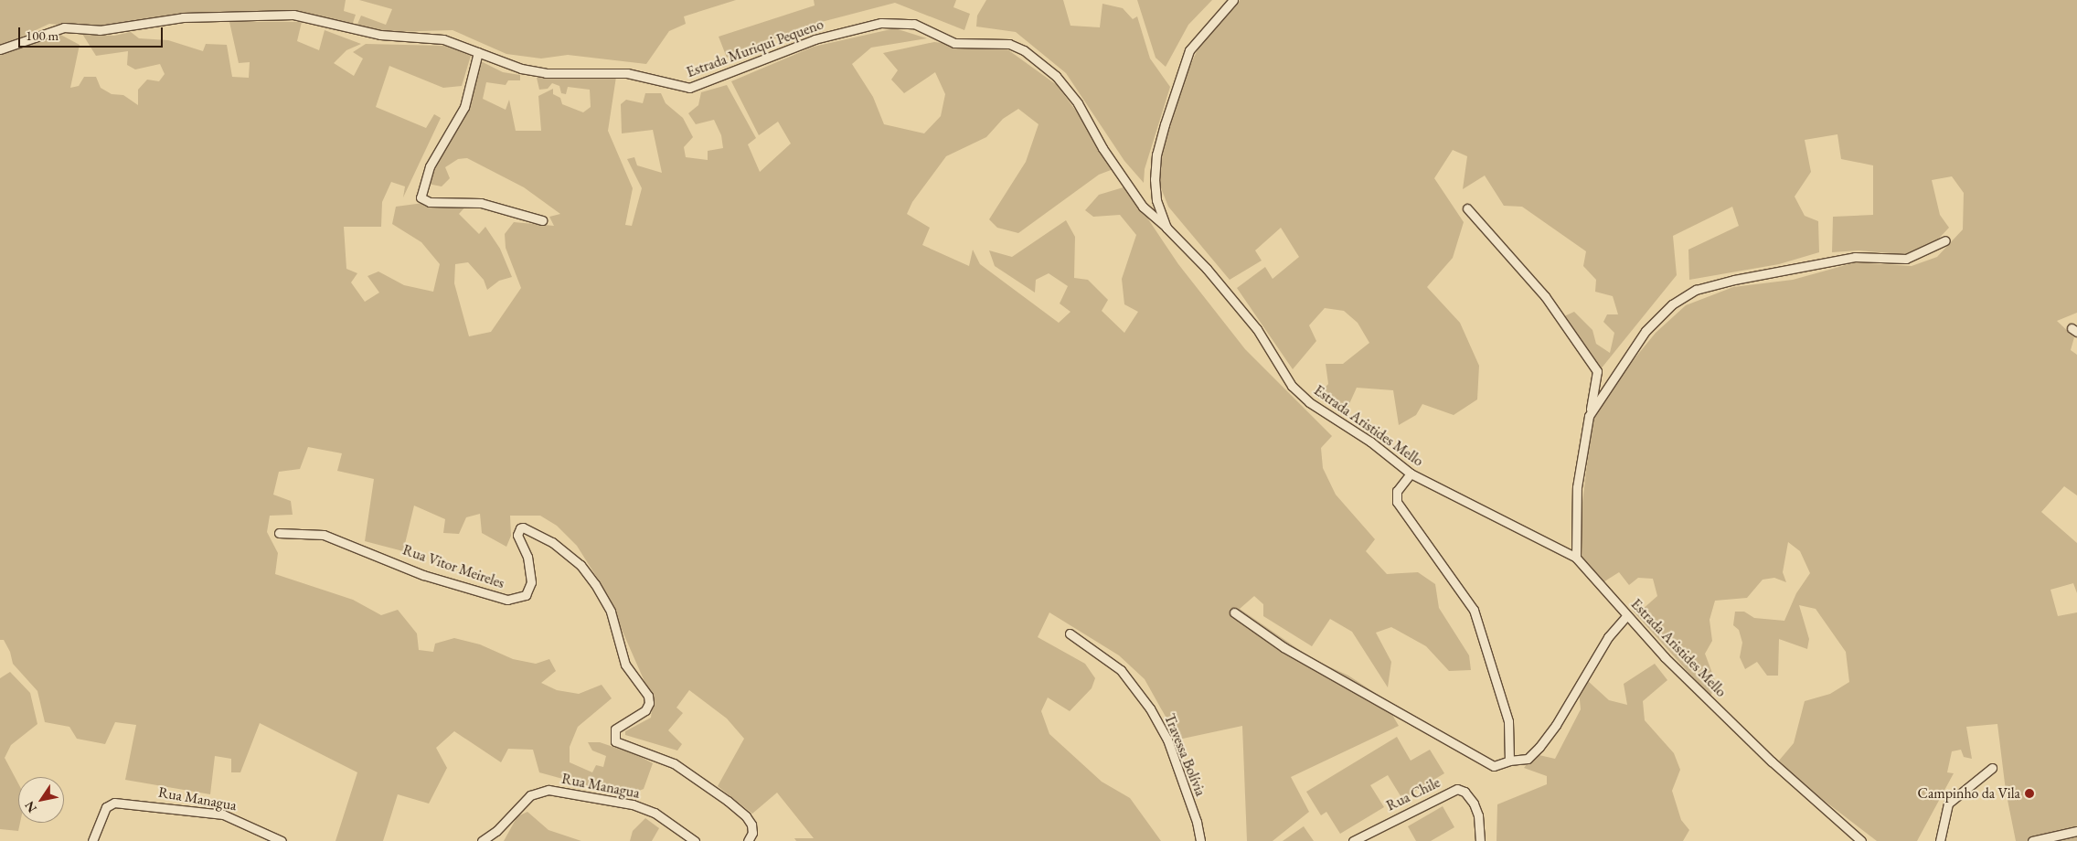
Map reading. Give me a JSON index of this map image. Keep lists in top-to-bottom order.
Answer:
{
  "streets": {
    "street": [
      "Estrada Muriqui Pequeno",
      "Estrada Aristides Mello",
      "Rua Vitor Meireles",
      "Travessa Bolívia",
      "Rua Managua",
      "Rua Chile"
    ]
  },
  "crossings": [
    ["Estrada Muriqui Pequeno", "Estrada Aristides Mello"]
  ],
  "places": ["Campinho da Vila"],
  "scale_bar": "100 m",
  "north": "bottom left"
}
